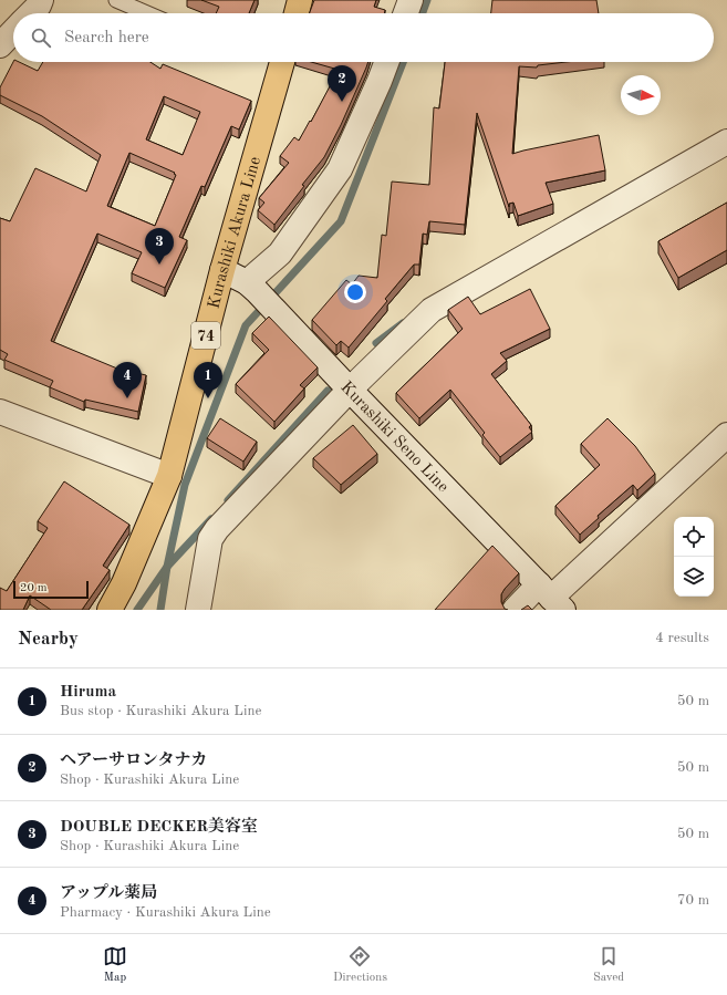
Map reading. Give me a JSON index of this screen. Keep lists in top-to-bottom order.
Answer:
{
  "streets": {
    "main road": ["Kurashiki Akura Line", "74"],
    "street": ["Kurashiki Seno Line"]
  },
  "crossings": [
    ["Kurashiki Akura Line", "Kurashiki Seno Line"]
  ],
  "scale_bar": "20 m",
  "north": "right",
  "page": {
    "search": "Search here",
    "pins": [
      "2",
      "3",
      "1",
      "4"
    ],
    "scale": "20 m",
    "heading": ["Nearby", "4 results"],
    "list": [
      {
        "mark": "1",
        "name": "Hiruma",
        "note": "Bus stop · Kurashiki Akura Line",
        "value": "50 m"
      },
      {
        "mark": "2",
        "name": "ヘアーサロンタナカ",
        "note": "Shop · Kurashiki Akura Line",
        "value": "50 m"
      },
      {
        "mark": "3",
        "name": "DOUBLE DECKER美容室",
        "note": "Shop · Kurashiki Akura Line",
        "value": "50 m"
      },
      {
        "mark": "4",
        "name": "アップル薬局",
        "note": "Pharmacy · Kurashiki Akura Line",
        "value": "70 m"
      }
    ],
    "nav": ["Map", "Directions", "Saved"]
  }
}
